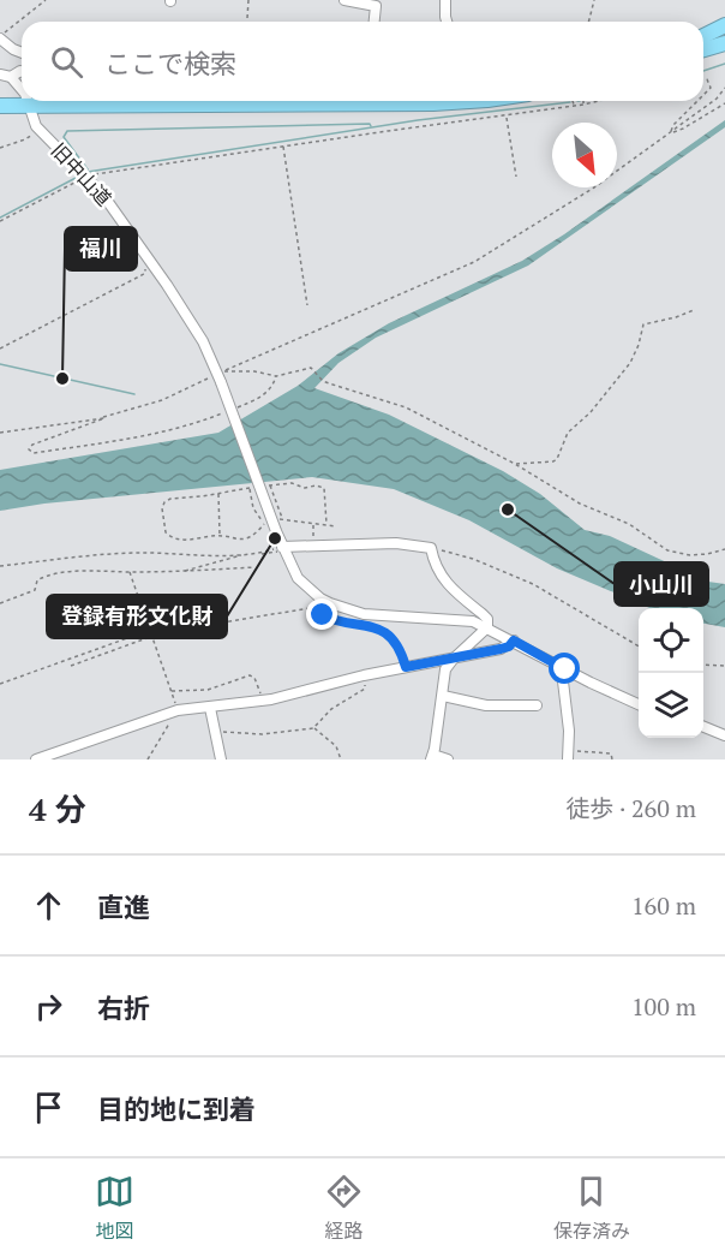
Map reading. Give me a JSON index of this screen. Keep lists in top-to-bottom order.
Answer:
{
  "streets": {
    "street": ["旧中山道"]
  },
  "places": ["福川", "小山川", "登録有形文化財"],
  "north": "bottom right",
  "page": {
    "search": "ここで検索",
    "heading": ["4 分", "徒歩 · 260 m"],
    "list": [
      ["直進", "160 m"],
      ["右折", "100 m"],
      "目的地に到着"
    ],
    "nav": ["地図", "経路", "保存済み"]
  }
}
